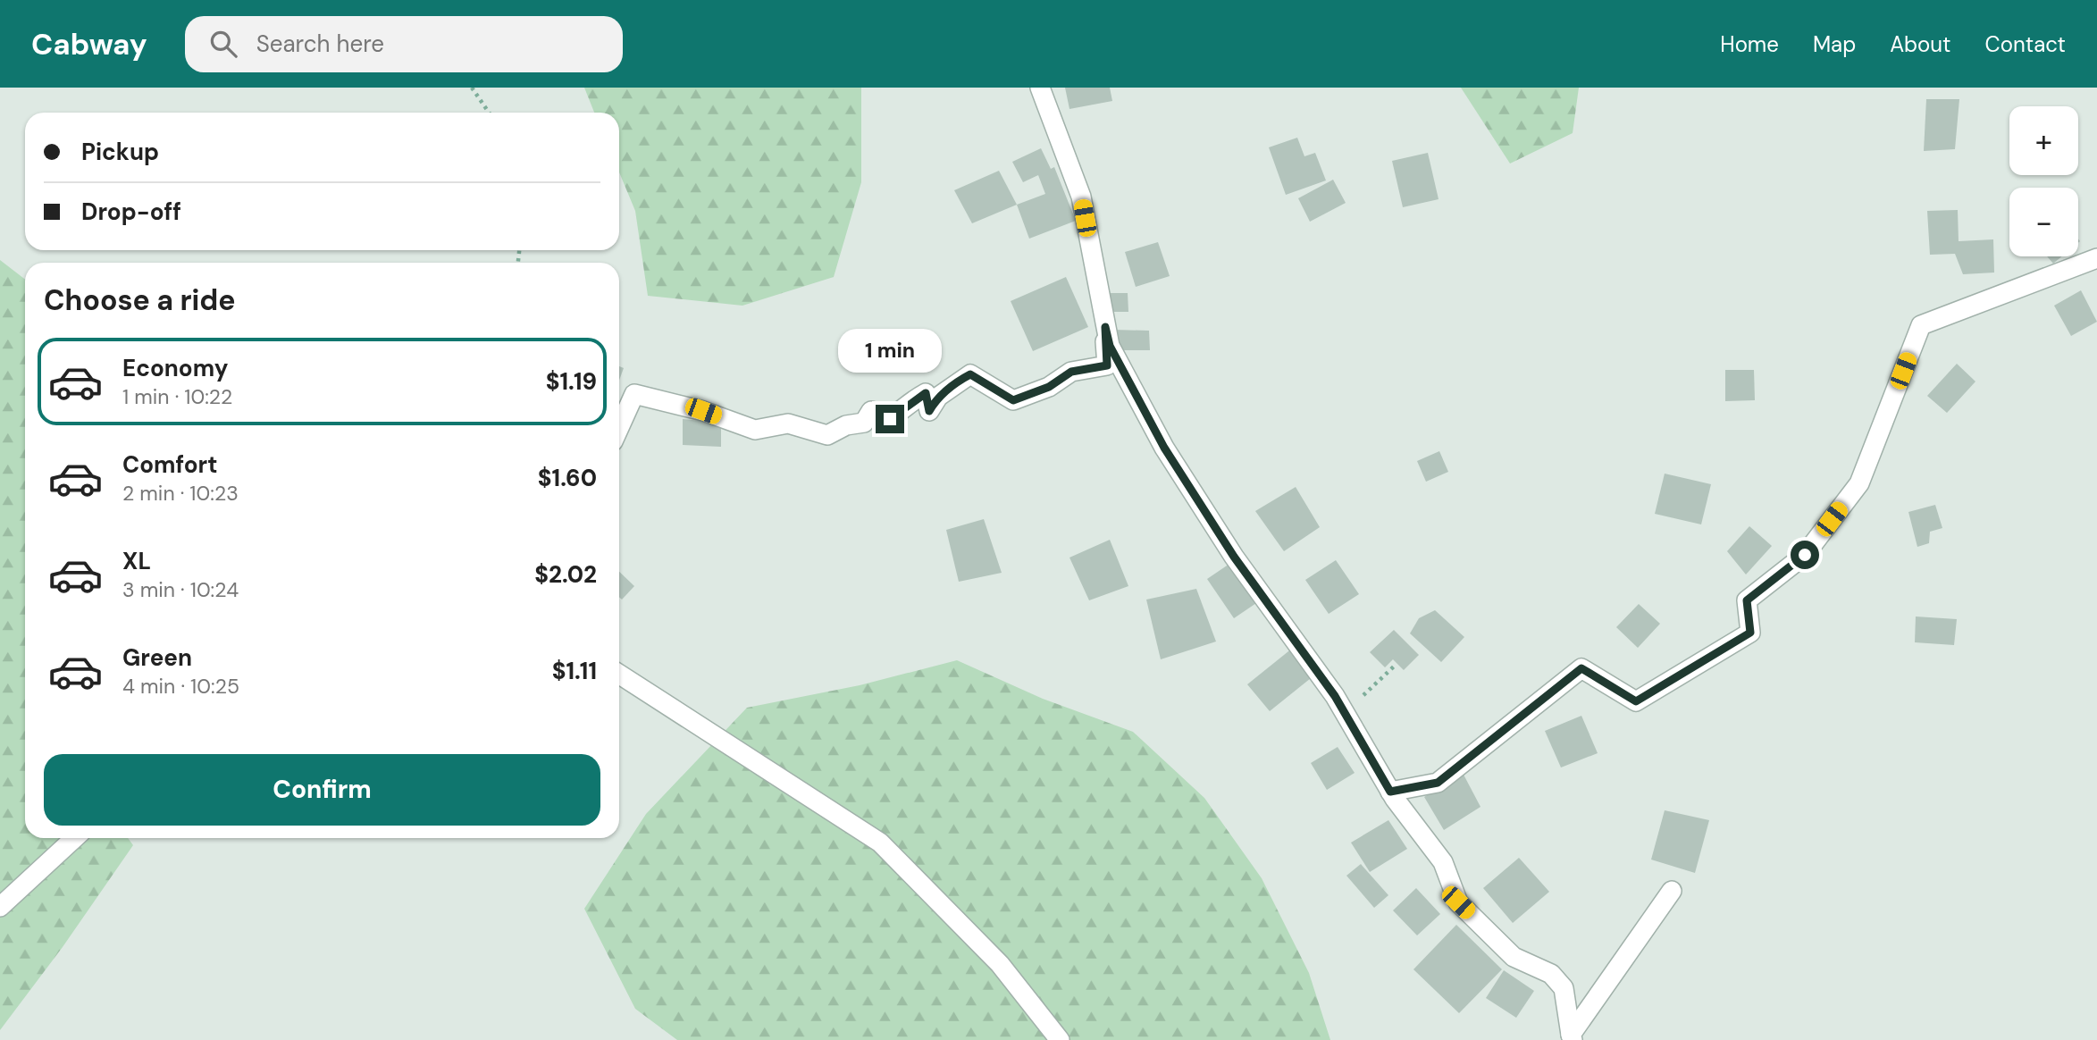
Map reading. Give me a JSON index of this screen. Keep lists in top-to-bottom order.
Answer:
{
  "page": {
    "header": "Cabway",
    "search": "Search here",
    "nav": [
      "Home",
      "Map",
      "About",
      "Contact"
    ],
    "map_buttons": ["+", "−"],
    "banner": ["Pickup", "Drop-off"],
    "heading": "Choose a ride",
    "bubble": "1 min",
    "list": [
      {
        "name": "Economy",
        "note": "1 min · 10:22",
        "value": "$1.19"
      },
      {
        "name": "Comfort",
        "note": "2 min · 10:23",
        "value": "$1.60"
      },
      {
        "name": "XL",
        "note": "3 min · 10:24",
        "value": "$2.02"
      },
      {
        "name": "Green",
        "note": "4 min · 10:25",
        "value": "$1.11"
      }
    ],
    "buttons": "Confirm"
  }
}
